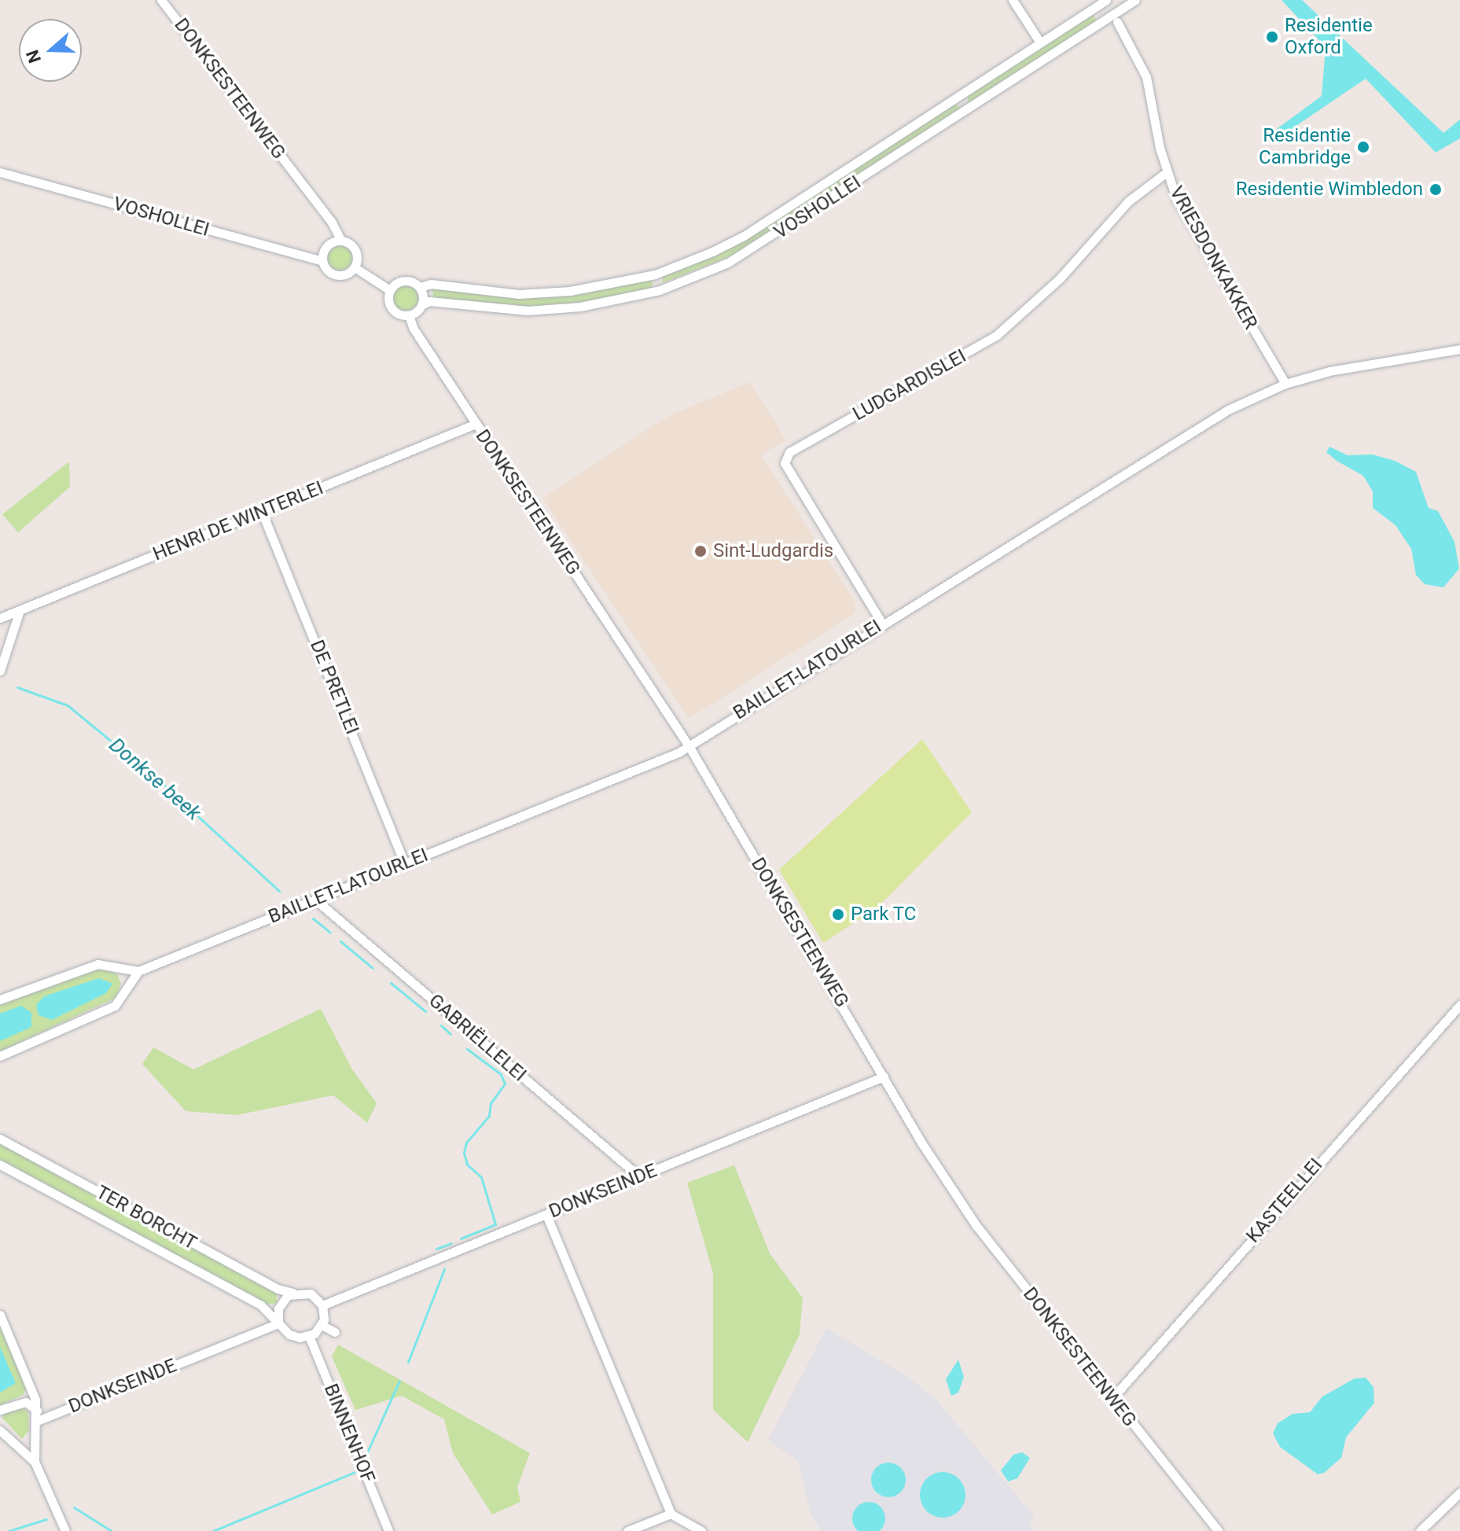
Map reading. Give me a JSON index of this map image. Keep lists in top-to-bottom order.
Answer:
{
  "streets": {
    "street": [
      "DONKSESTEENWEG",
      "VOSHOLLEI",
      "VRIESDONKAKKER",
      "LUDGARDISLEI",
      "HENRI DE WINTERLEI",
      "BAILLET-LATOURLEI",
      "DE PRETLEI",
      "GABRIËLLELEI",
      "DONKSEINDE",
      "KASTEELLEI",
      "TER BORCHT",
      "BINNENHOF"
    ]
  },
  "crossings": [
    ["DONKSESTEENWEG", "VOSHOLLEI"],
    ["DONKSESTEENWEG", "HENRI DE WINTERLEI"],
    ["DONKSESTEENWEG", "BAILLET-LATOURLEI"],
    ["DONKSESTEENWEG", "DONKSEINDE"],
    ["DONKSESTEENWEG", "KASTEELLEI"],
    ["VRIESDONKAKKER", "LUDGARDISLEI"],
    ["VRIESDONKAKKER", "BAILLET-LATOURLEI"],
    ["LUDGARDISLEI", "BAILLET-LATOURLEI"],
    ["HENRI DE WINTERLEI", "DE PRETLEI"],
    ["BAILLET-LATOURLEI", "DE PRETLEI"],
    ["BAILLET-LATOURLEI", "GABRIËLLELEI"],
    ["GABRIËLLELEI", "DONKSEINDE"],
    ["DONKSEINDE", "TER BORCHT"],
    ["DONKSEINDE", "BINNENHOF"],
    ["TER BORCHT", "BINNENHOF"]
  ],
  "water": ["Donkse beek"],
  "places": [
    "Residentie Oxford",
    "Residentie Cambridge",
    "Residentie Wimbledon",
    "Sint-Ludgardis",
    "Park TC"
  ],
  "north": "left"
}
